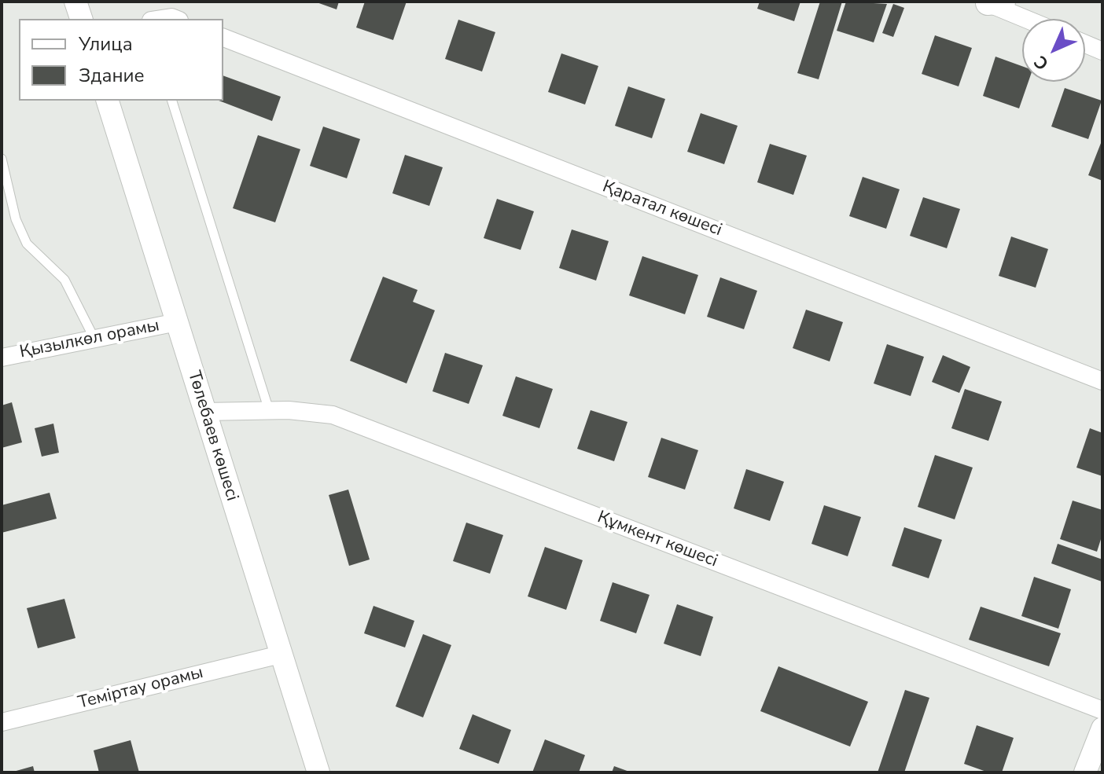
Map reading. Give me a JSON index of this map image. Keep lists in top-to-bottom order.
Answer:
{
  "streets": {
    "street": [
      "Қаратал көшесі",
      "Қызылкөл орамы",
      "Төлебаев көшесі",
      "Құмкент көшесі",
      "Теміртау орамы"
    ]
  },
  "crossings": [
    ["Қызылкөл орамы", "Төлебаев көшесі"],
    ["Төлебаев көшесі", "Құмкент көшесі"],
    ["Төлебаев көшесі", "Теміртау орамы"]
  ],
  "legend": ["Улица", "Здание"],
  "north": "bottom left"
}
